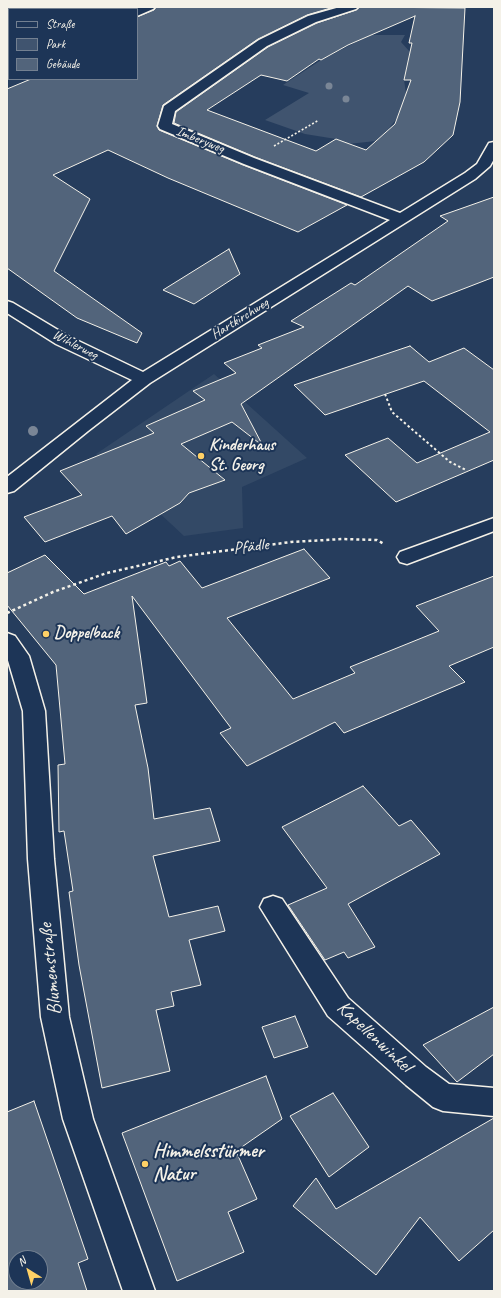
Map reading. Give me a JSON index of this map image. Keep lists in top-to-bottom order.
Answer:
{
  "streets": {
    "street": [
      "Imberyweg",
      "Hartkirchweg",
      "Wihlerweg",
      "Blumenstraße",
      "Kapellenwinkel"
    ],
    "path": ["Pfädle"]
  },
  "crossings": [
    ["Imberyweg", "Hartkirchweg"],
    ["Hartkirchweg", "Wihlerweg"]
  ],
  "places": ["Kinderhaus St. Georg", "Doppelback", "Himmelsstürmer Natur"],
  "legend": ["Straße", "Park", "Gebäude"],
  "north": "top left"
}
